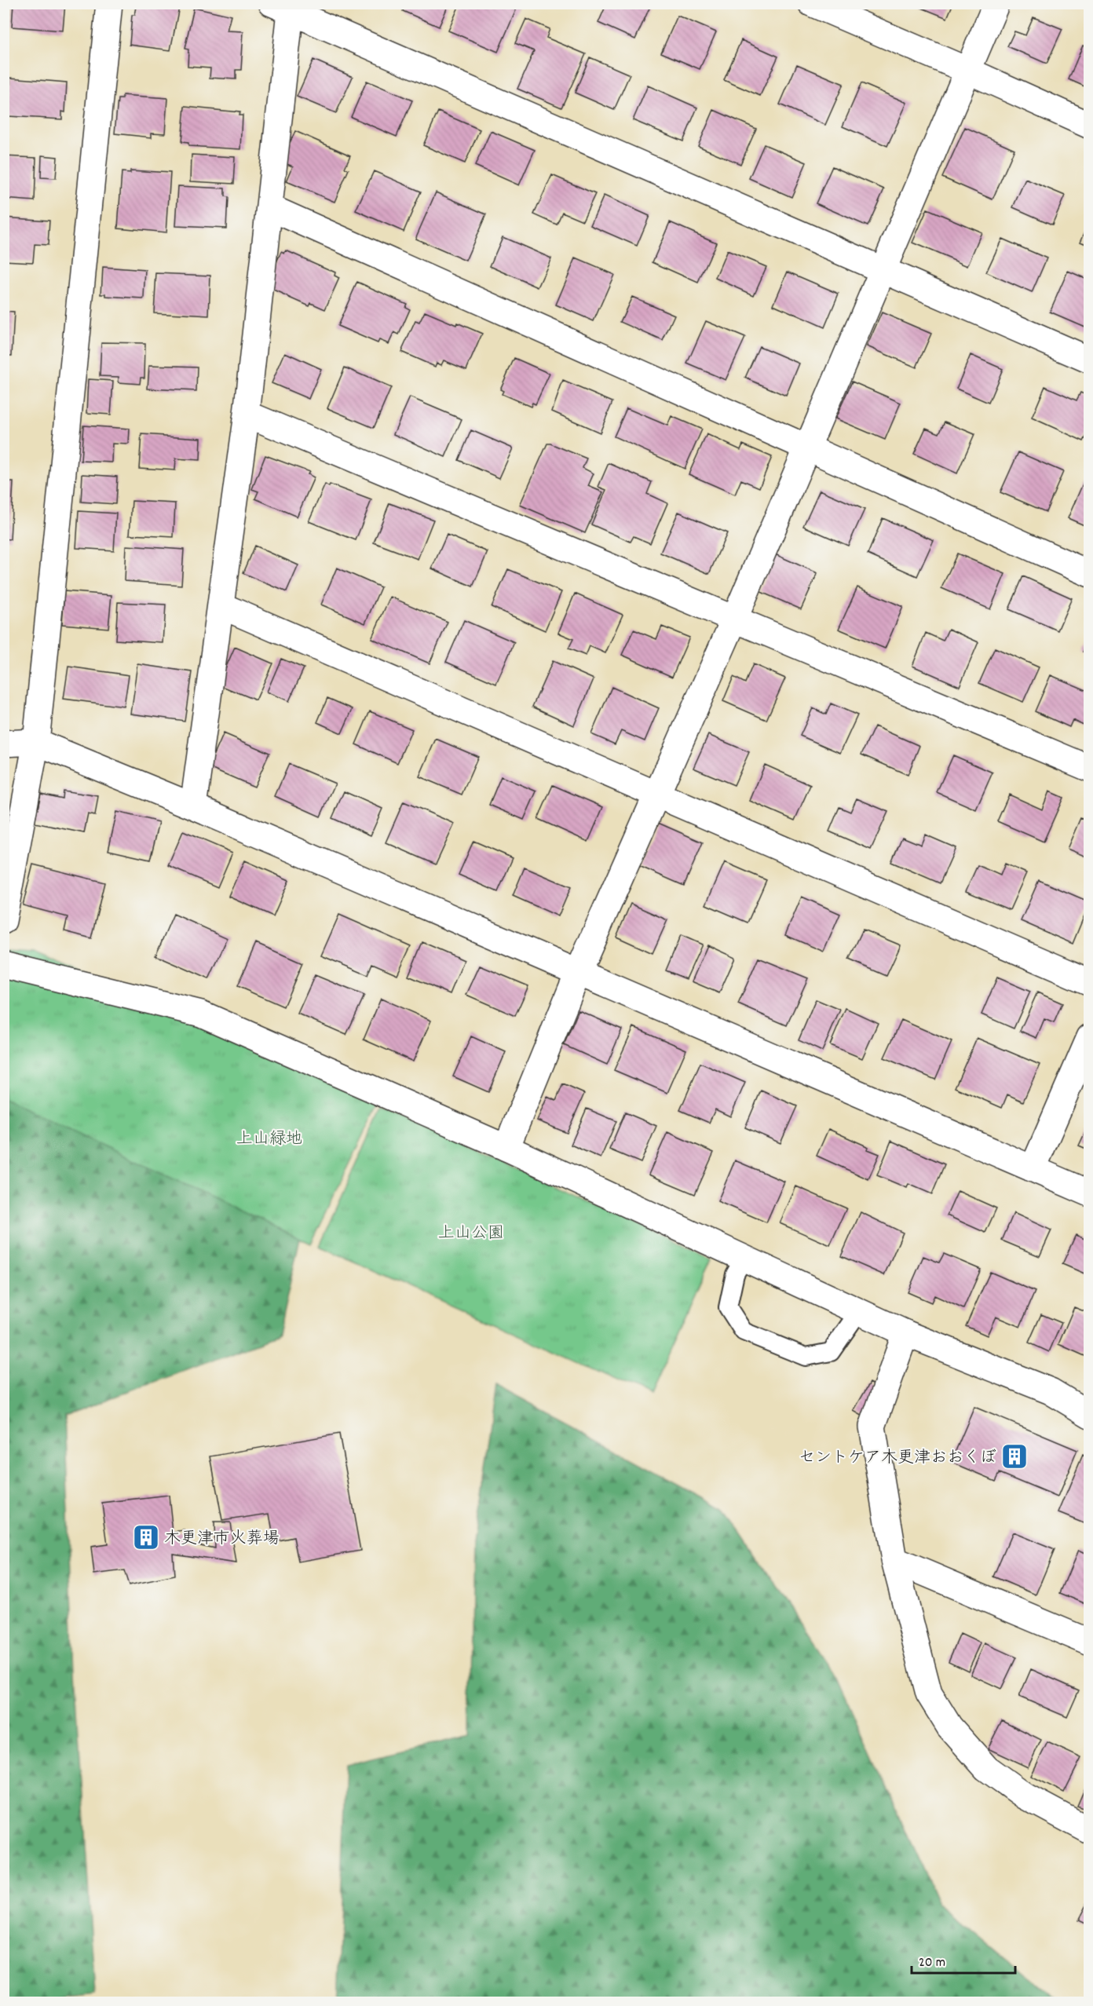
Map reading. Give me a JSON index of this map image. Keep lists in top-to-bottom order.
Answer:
{
  "parks": ["上山緑地", "上山公園"],
  "places": {
    "building": ["セントケア木更津おおくぼ", "木更津市火葬場"]
  },
  "scale_bar": "20 m"
}
